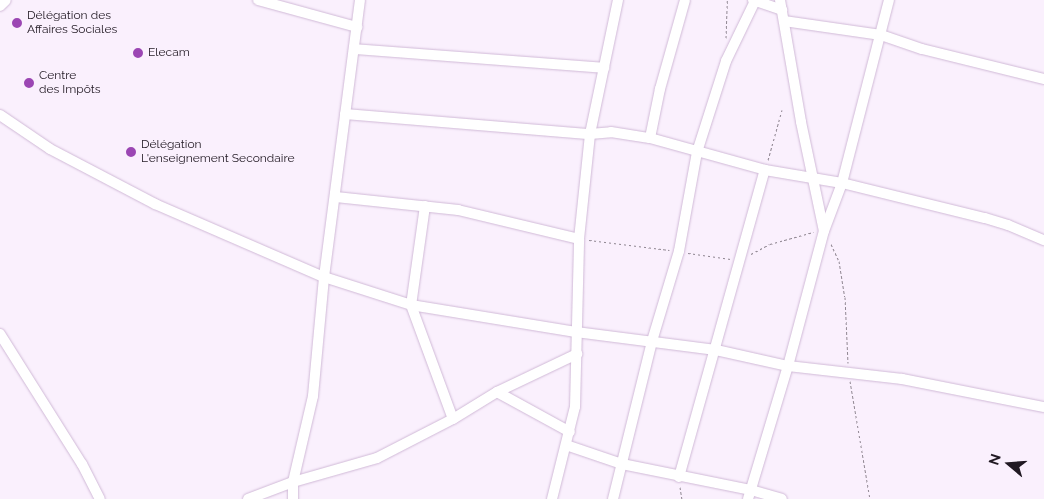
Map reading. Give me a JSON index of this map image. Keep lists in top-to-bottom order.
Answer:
{
  "places": [
    "Délégation des Affaires Sociales",
    "Elecam",
    "Centre des Impôts",
    "Délégation L'enseignement Secondaire"
  ],
  "north": "left"
}
